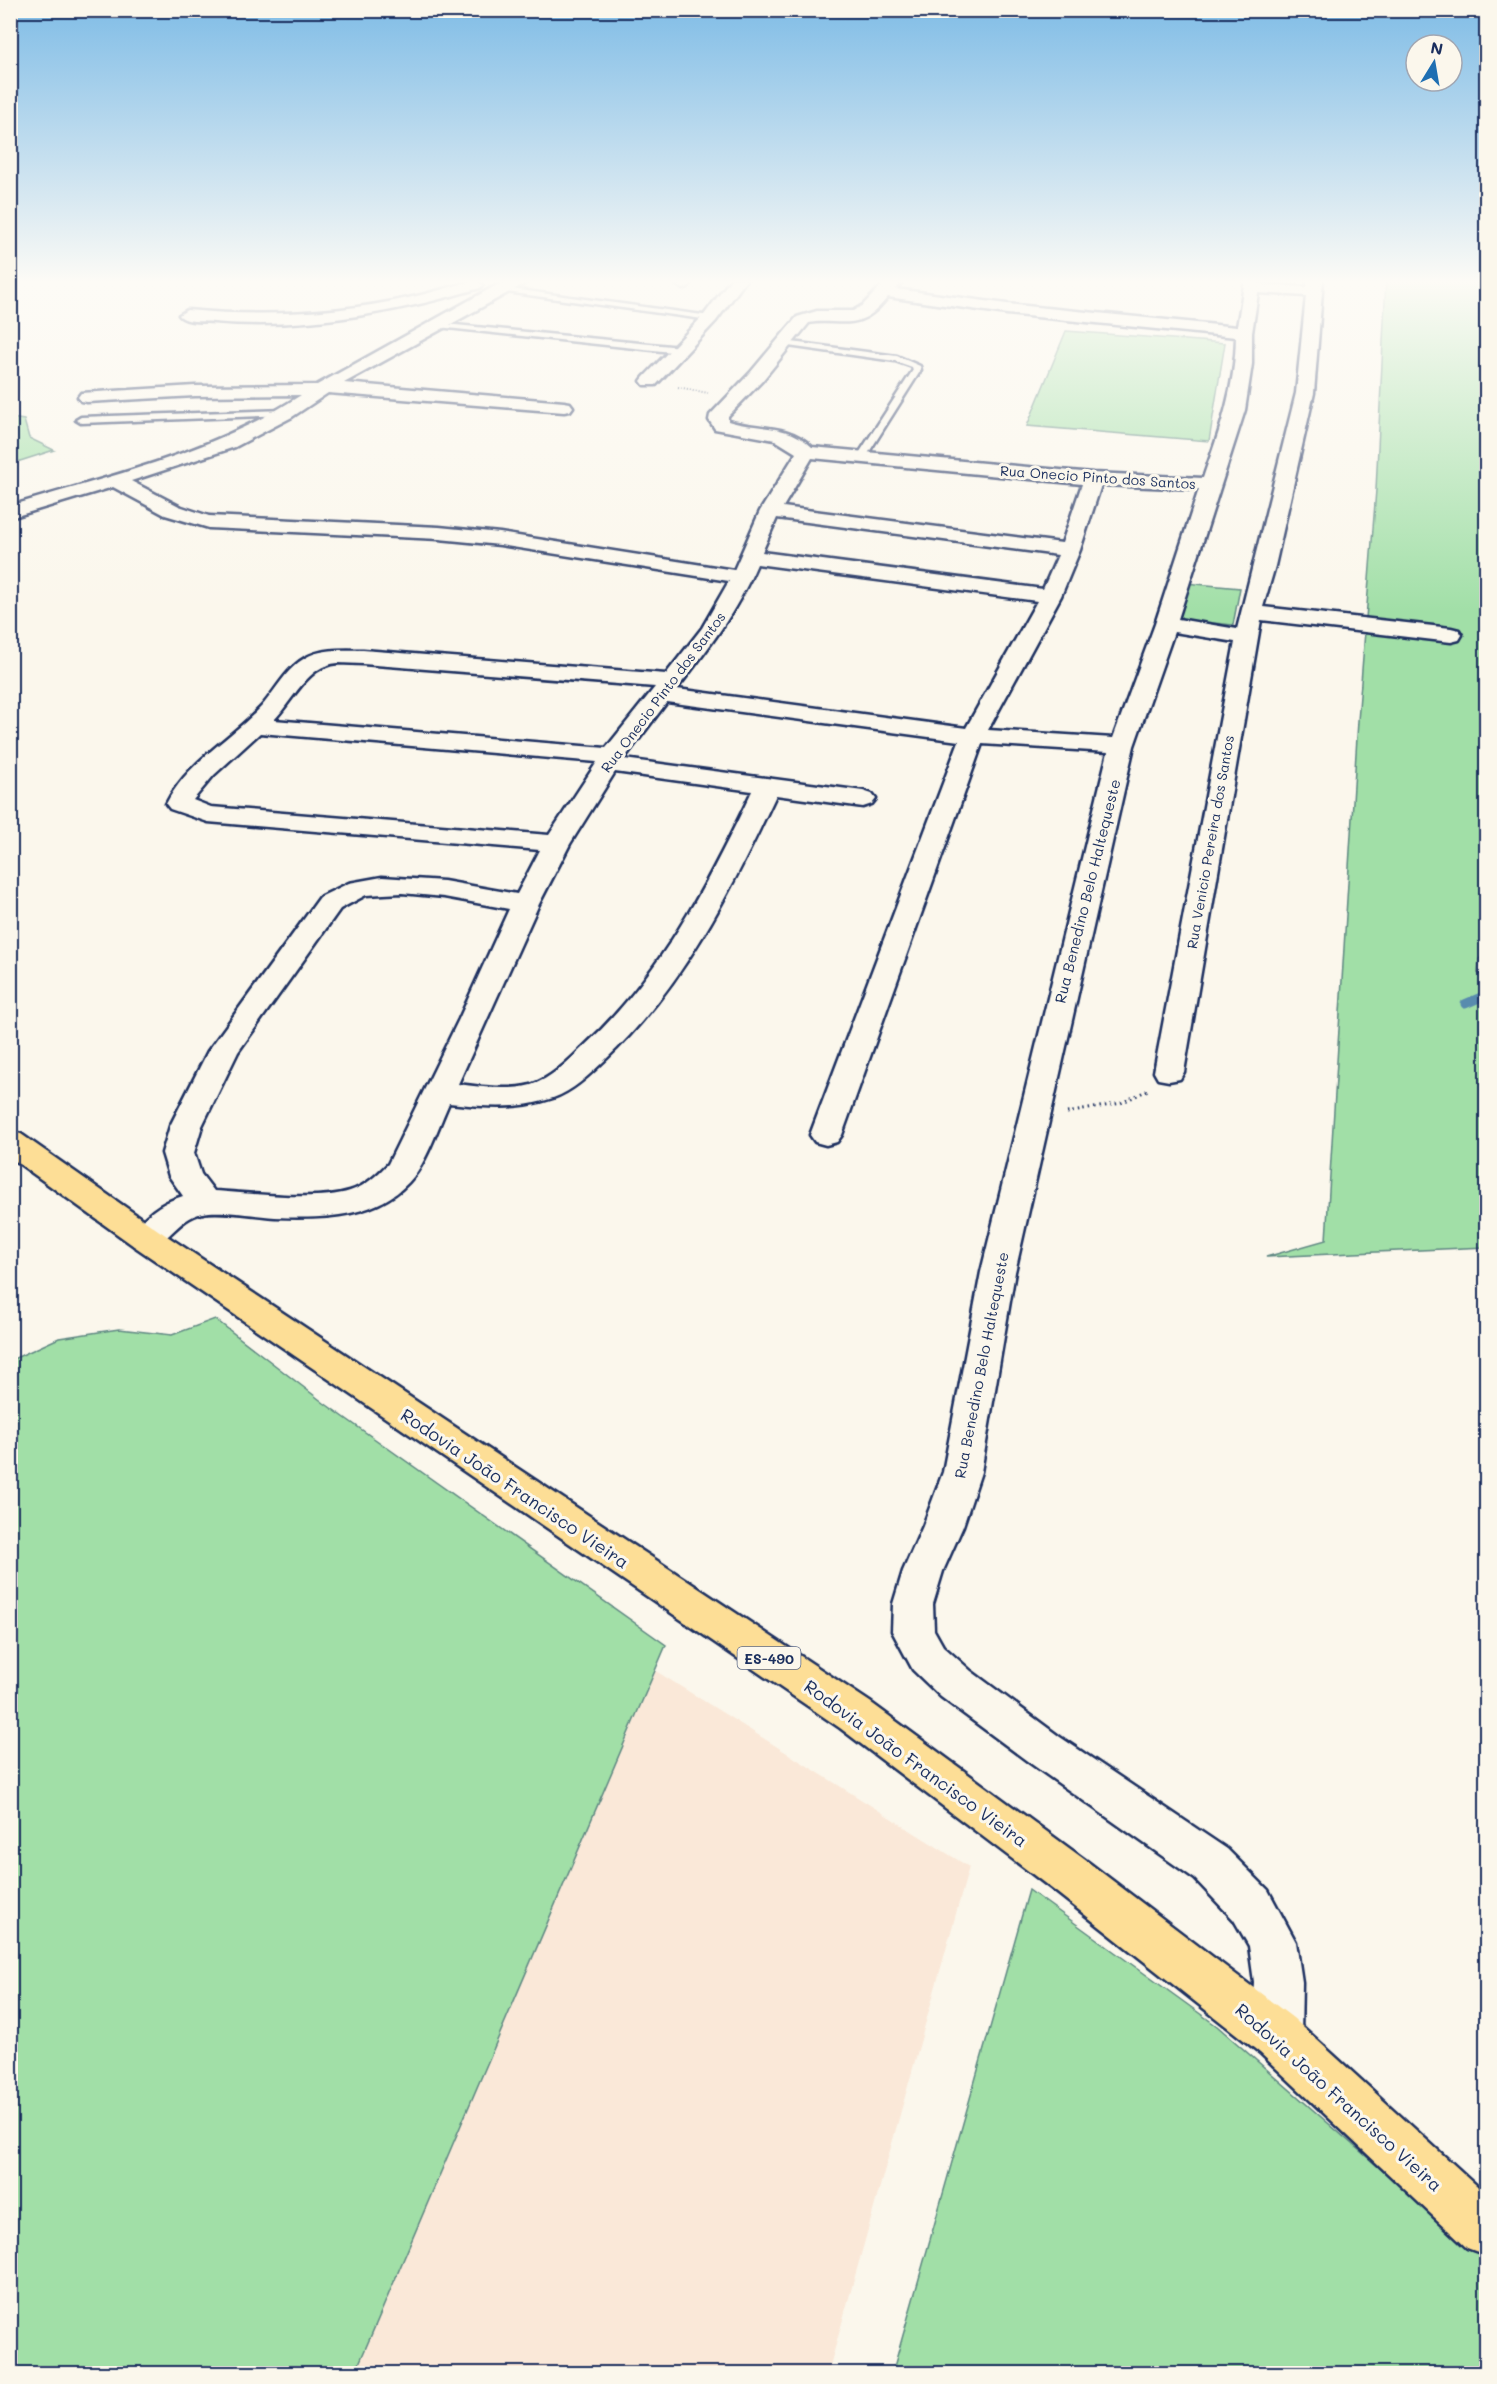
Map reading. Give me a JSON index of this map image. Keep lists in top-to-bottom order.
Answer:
{
  "streets": {
    "main road": ["Rodovia João Francisco Vieira", "ES-490"],
    "street": ["Rua Onecio Pinto dos Santos", "Rua Venicio Pereira dos Santos", "Rua Benedino Belo Haltequeste"]
  },
  "crossings": [
    ["Rua Onecio Pinto dos Santos", "Rua Benedino Belo Haltequeste"],
    ["Rua Onecio Pinto dos Santos", "Rodovia João Francisco Vieira"],
    ["Rua Benedino Belo Haltequeste", "Rodovia João Francisco Vieira"]
  ],
  "north": "top"
}
